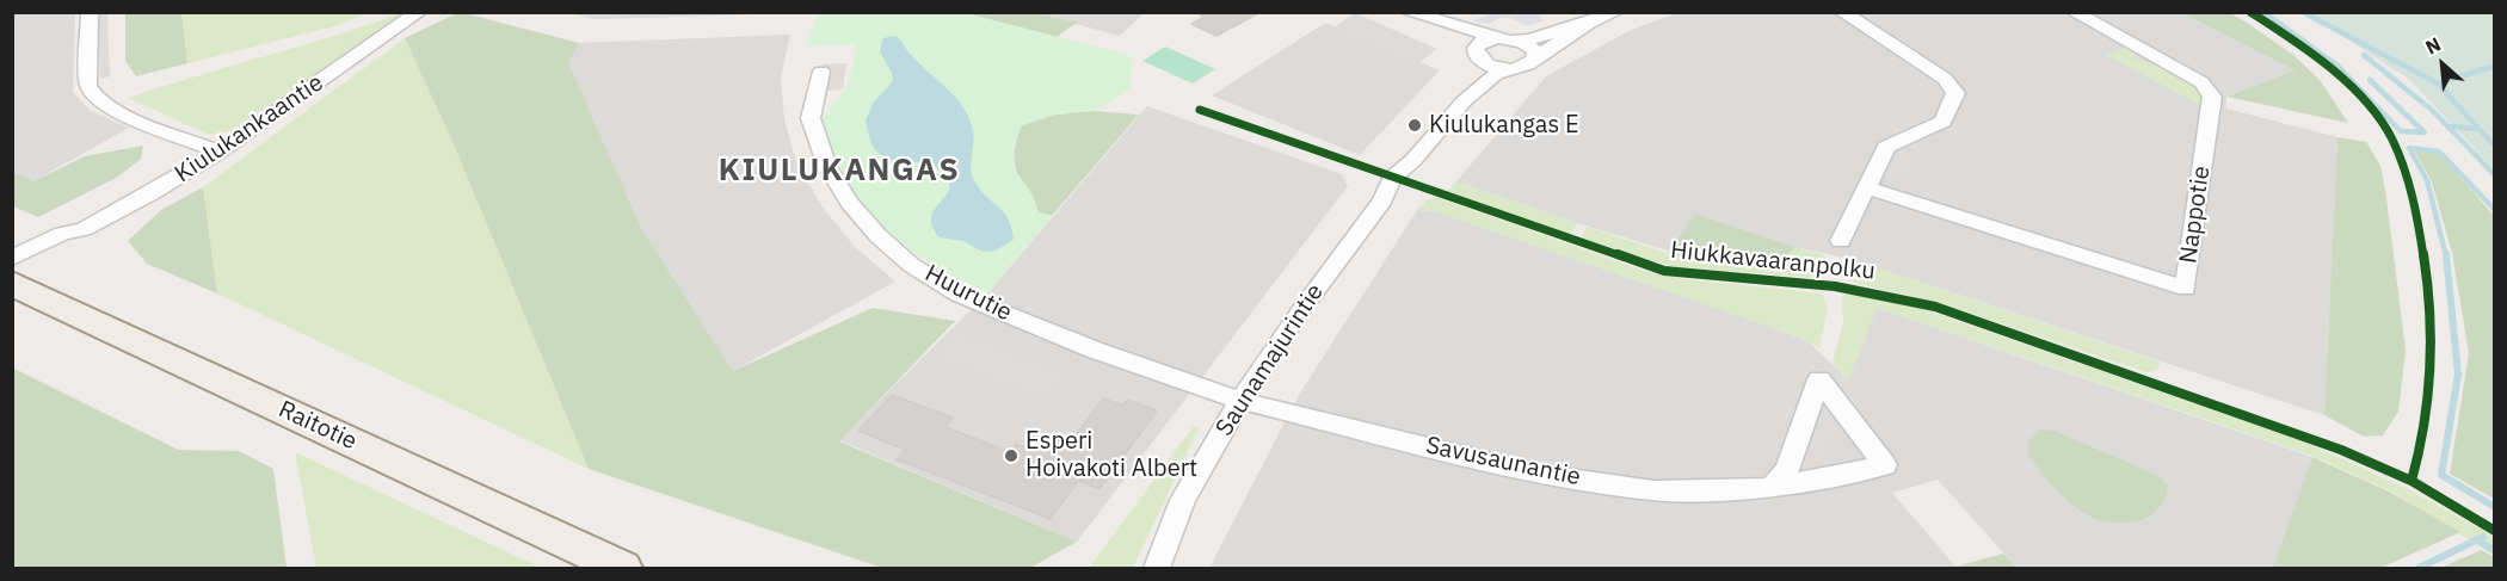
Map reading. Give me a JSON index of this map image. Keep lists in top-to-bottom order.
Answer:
{
  "streets": {
    "main road": ["Raitotie"],
    "street": [
      "Kiulukankaantie",
      "Nappotie",
      "Huurutie",
      "Saunamajurintie",
      "Savusaunantie"
    ],
    "cycle path": ["Hiukkavaaranpolku"]
  },
  "crossings": [
    ["Huurutie", "Saunamajurintie"],
    ["Huurutie", "Savusaunantie"],
    ["Saunamajurintie", "Savusaunantie"]
  ],
  "districts": ["KIULUKANGAS"],
  "places": ["Kiulukangas E", "Esperi Hoivakoti Albert"],
  "north": "top left"
}
